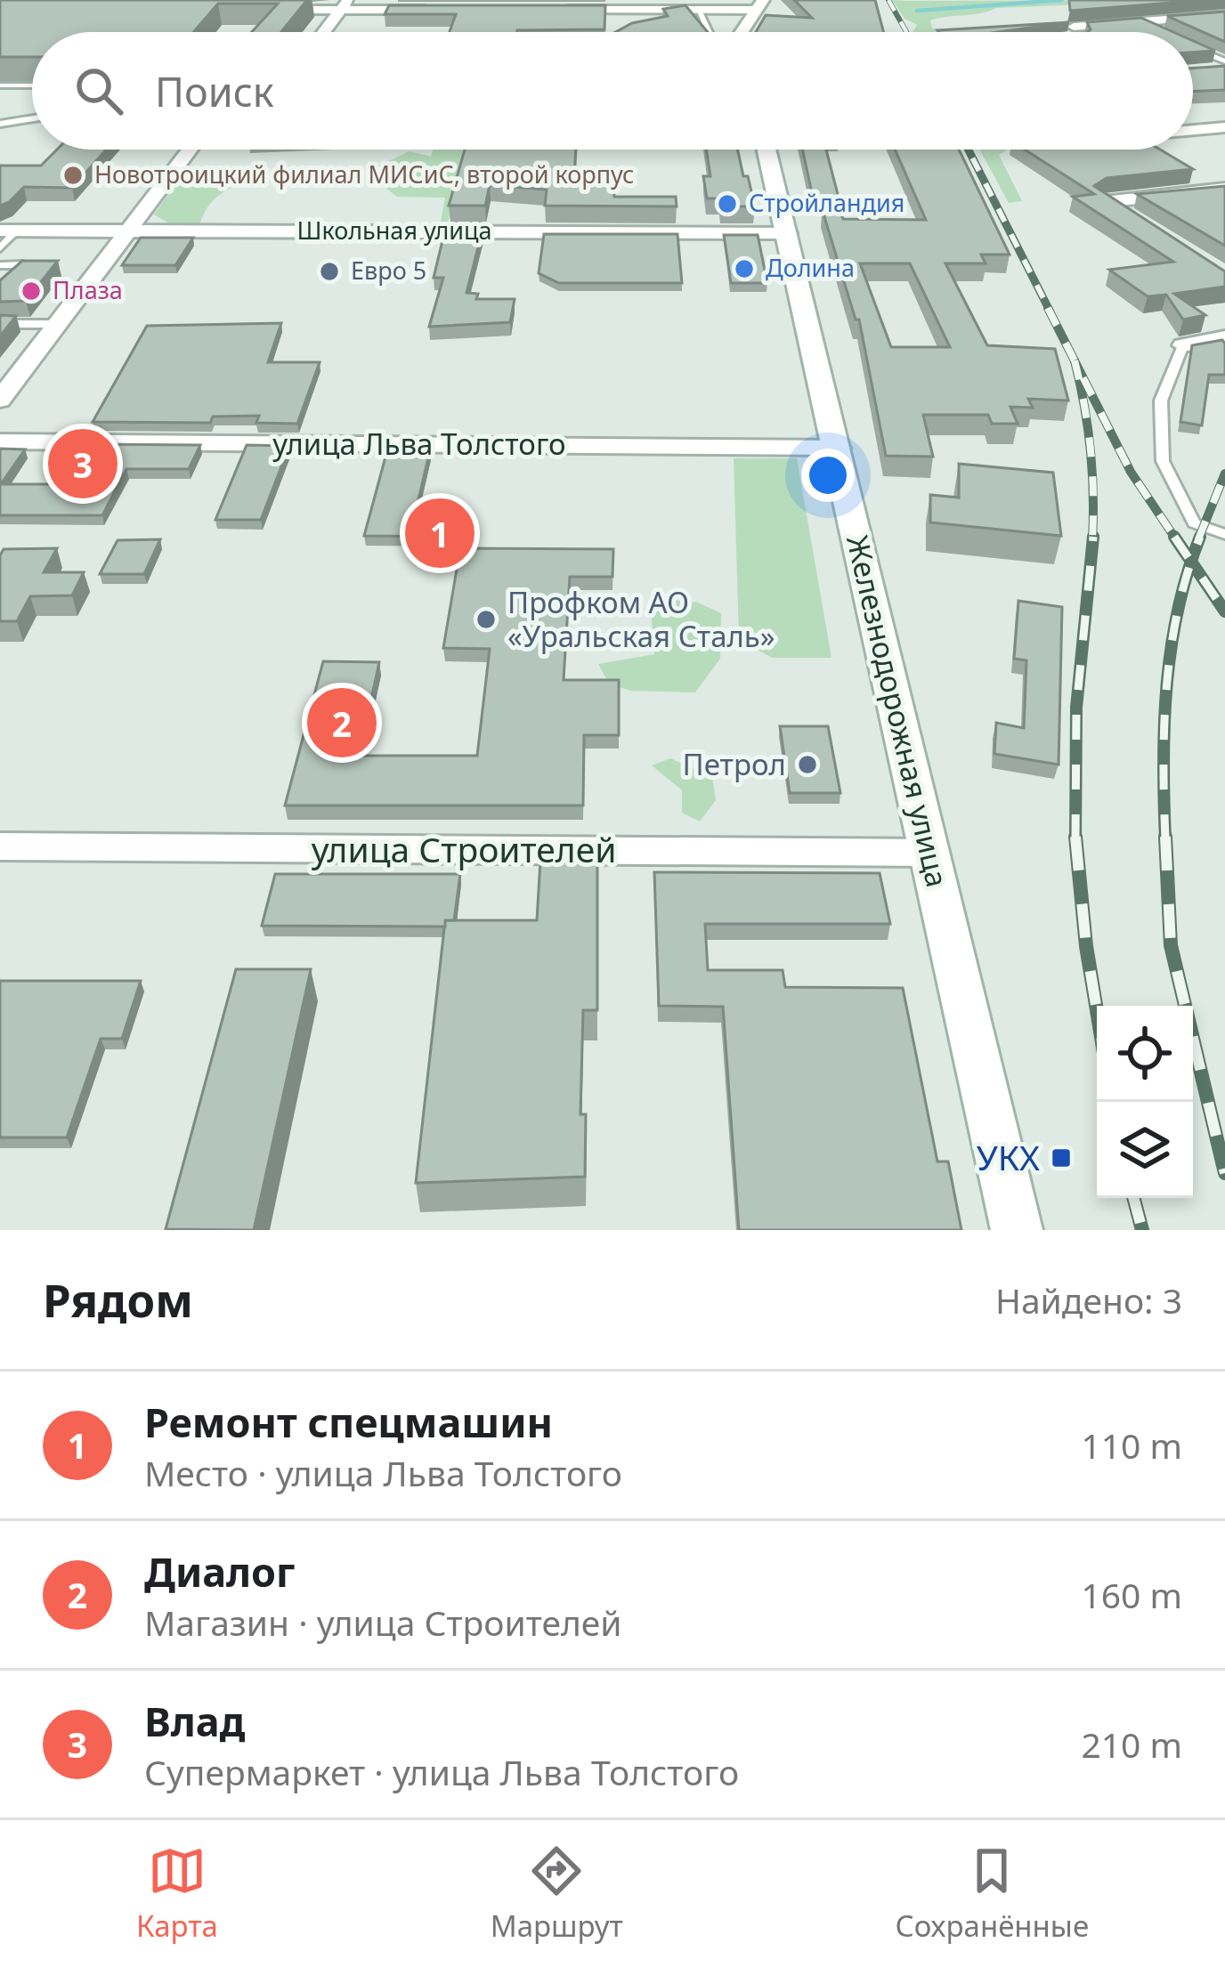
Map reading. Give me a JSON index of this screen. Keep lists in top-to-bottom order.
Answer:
{
  "streets": {
    "main road": ["Железнодорожная улица"],
    "street": ["Школьная улица", "улица Льва Толстого", "улица Строителей"]
  },
  "crossings": [
    ["Школьная улица", "Железнодорожная улица"],
    ["улица Льва Толстого", "Железнодорожная улица"],
    ["Железнодорожная улица", "улица Строителей"]
  ],
  "places": {
    "other": [
      "Новотроицкий филиал МИСиС, второй корпус",
      "Стройландия",
      "Долина",
      "Евро 5",
      "Плаза",
      "Профком АО «Уральская Сталь»",
      "Петрол"
    ],
    "transit": ["УКХ"]
  },
  "page": {
    "search": "Поиск",
    "pins": ["3", "1", "2"],
    "heading": ["Рядом", "Найдено: 3"],
    "list": [
      {
        "mark": "1",
        "name": "Ремонт спецмашин",
        "note": "Место · улица Льва Толстого",
        "value": "110 m"
      },
      {
        "mark": "2",
        "name": "Диалог",
        "note": "Магазин · улица Строителей",
        "value": "160 m"
      },
      {
        "mark": "3",
        "name": "Влад",
        "note": "Супермаркет · улица Льва Толстого",
        "value": "210 m"
      }
    ],
    "nav": ["Карта", "Маршрут", "Сохранённые"]
  }
}
